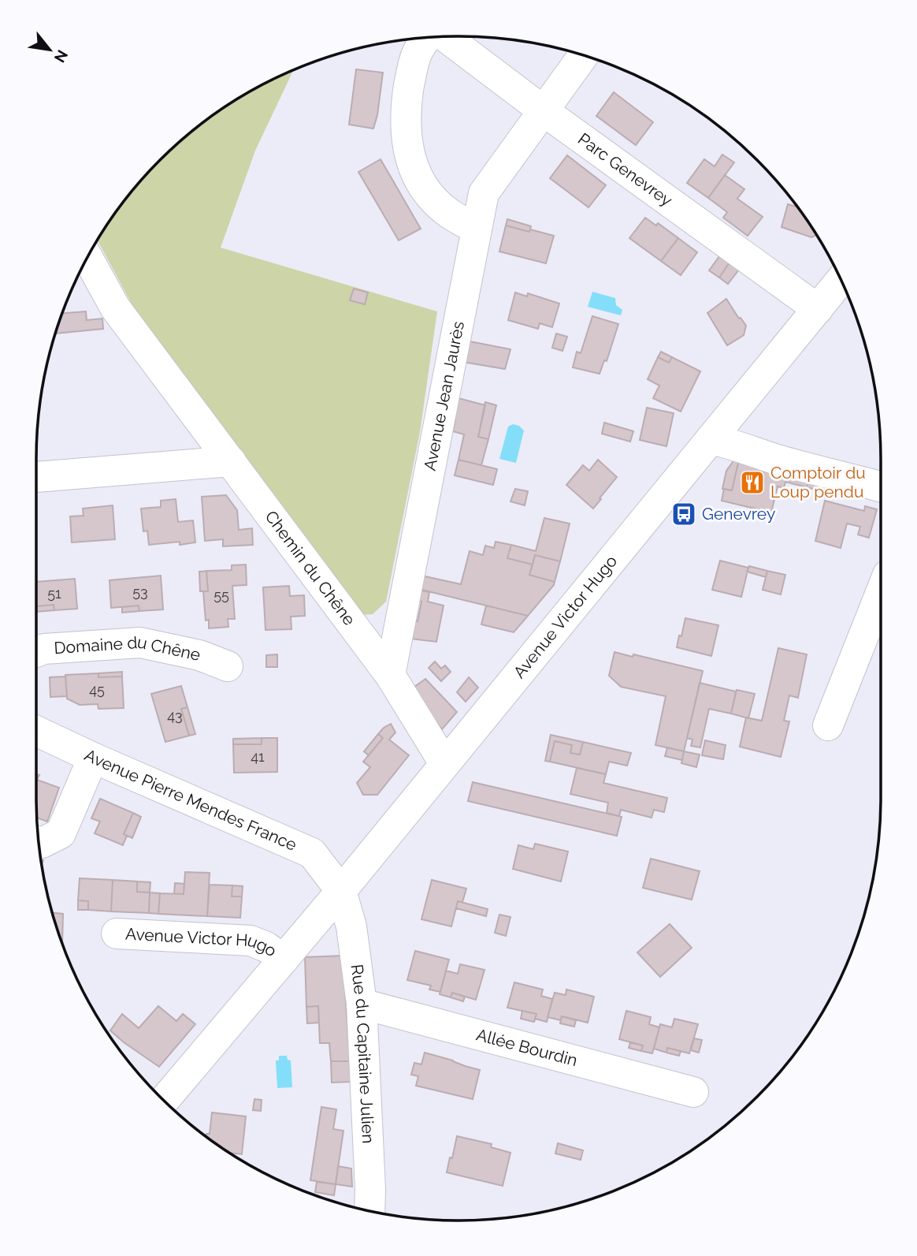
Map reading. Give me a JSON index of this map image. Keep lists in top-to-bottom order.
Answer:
{
  "streets": {
    "street": [
      "Parc Genevrey",
      "Avenue Jean Jaurès",
      "Chemin du Chêne",
      "Avenue Victor Hugo",
      "Domaine du Chêne",
      "Avenue Pierre Mendes France",
      "Allée Bourdin",
      "Rue du Capitaine Julien"
    ]
  },
  "crossings": [
    ["Parc Genevrey", "Avenue Jean Jaurès"],
    ["Parc Genevrey", "Avenue Victor Hugo"],
    ["Avenue Jean Jaurès", "Chemin du Chêne"],
    ["Avenue Victor Hugo", "Avenue Pierre Mendes France"],
    ["Avenue Victor Hugo", "Rue du Capitaine Julien"],
    ["Avenue Pierre Mendes France", "Rue du Capitaine Julien"],
    ["Allée Bourdin", "Rue du Capitaine Julien"]
  ],
  "places": {
    "restaurant": ["Comptoir du Loup pendu"],
    "bus stop": ["Genevrey"]
  },
  "house_numbers": [
    "53",
    "51",
    "55",
    "45",
    "43",
    "41"
  ],
  "north": "bottom right"
}
